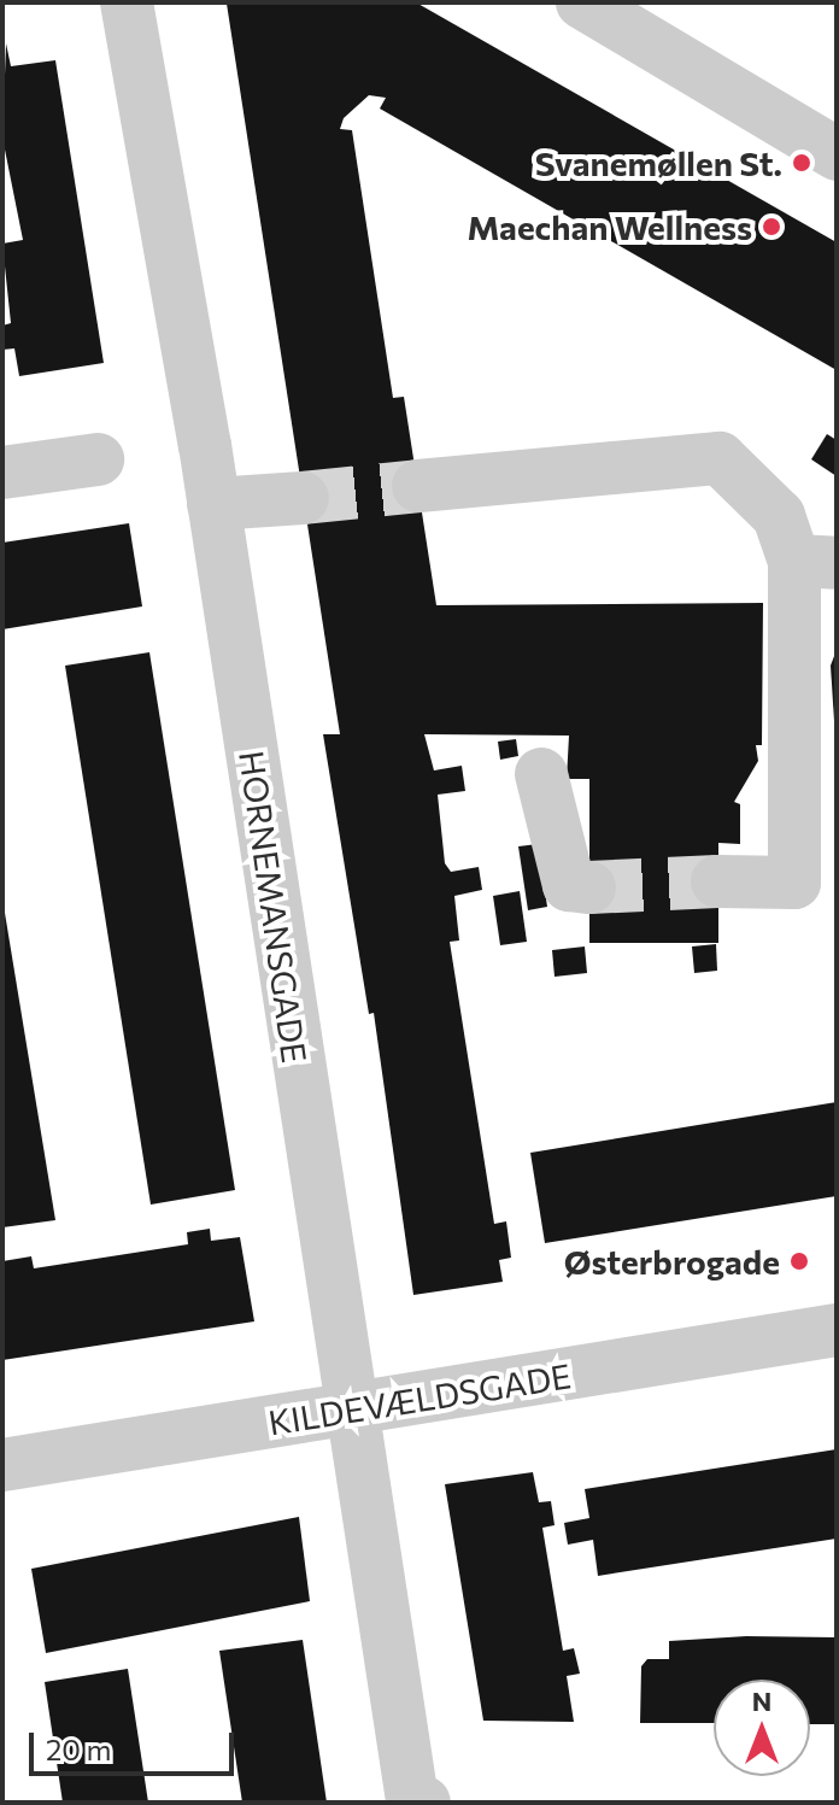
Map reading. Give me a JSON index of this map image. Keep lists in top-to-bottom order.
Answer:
{
  "streets": {
    "street": ["HORNEMANSGADE", "KILDEVÆLDSGADE"]
  },
  "crossings": [
    ["HORNEMANSGADE", "KILDEVÆLDSGADE"]
  ],
  "places": ["Svanemøllen St.", "Maechan Wellness", "Østerbrogade"],
  "scale_bar": "20 m",
  "north": "top"
}
